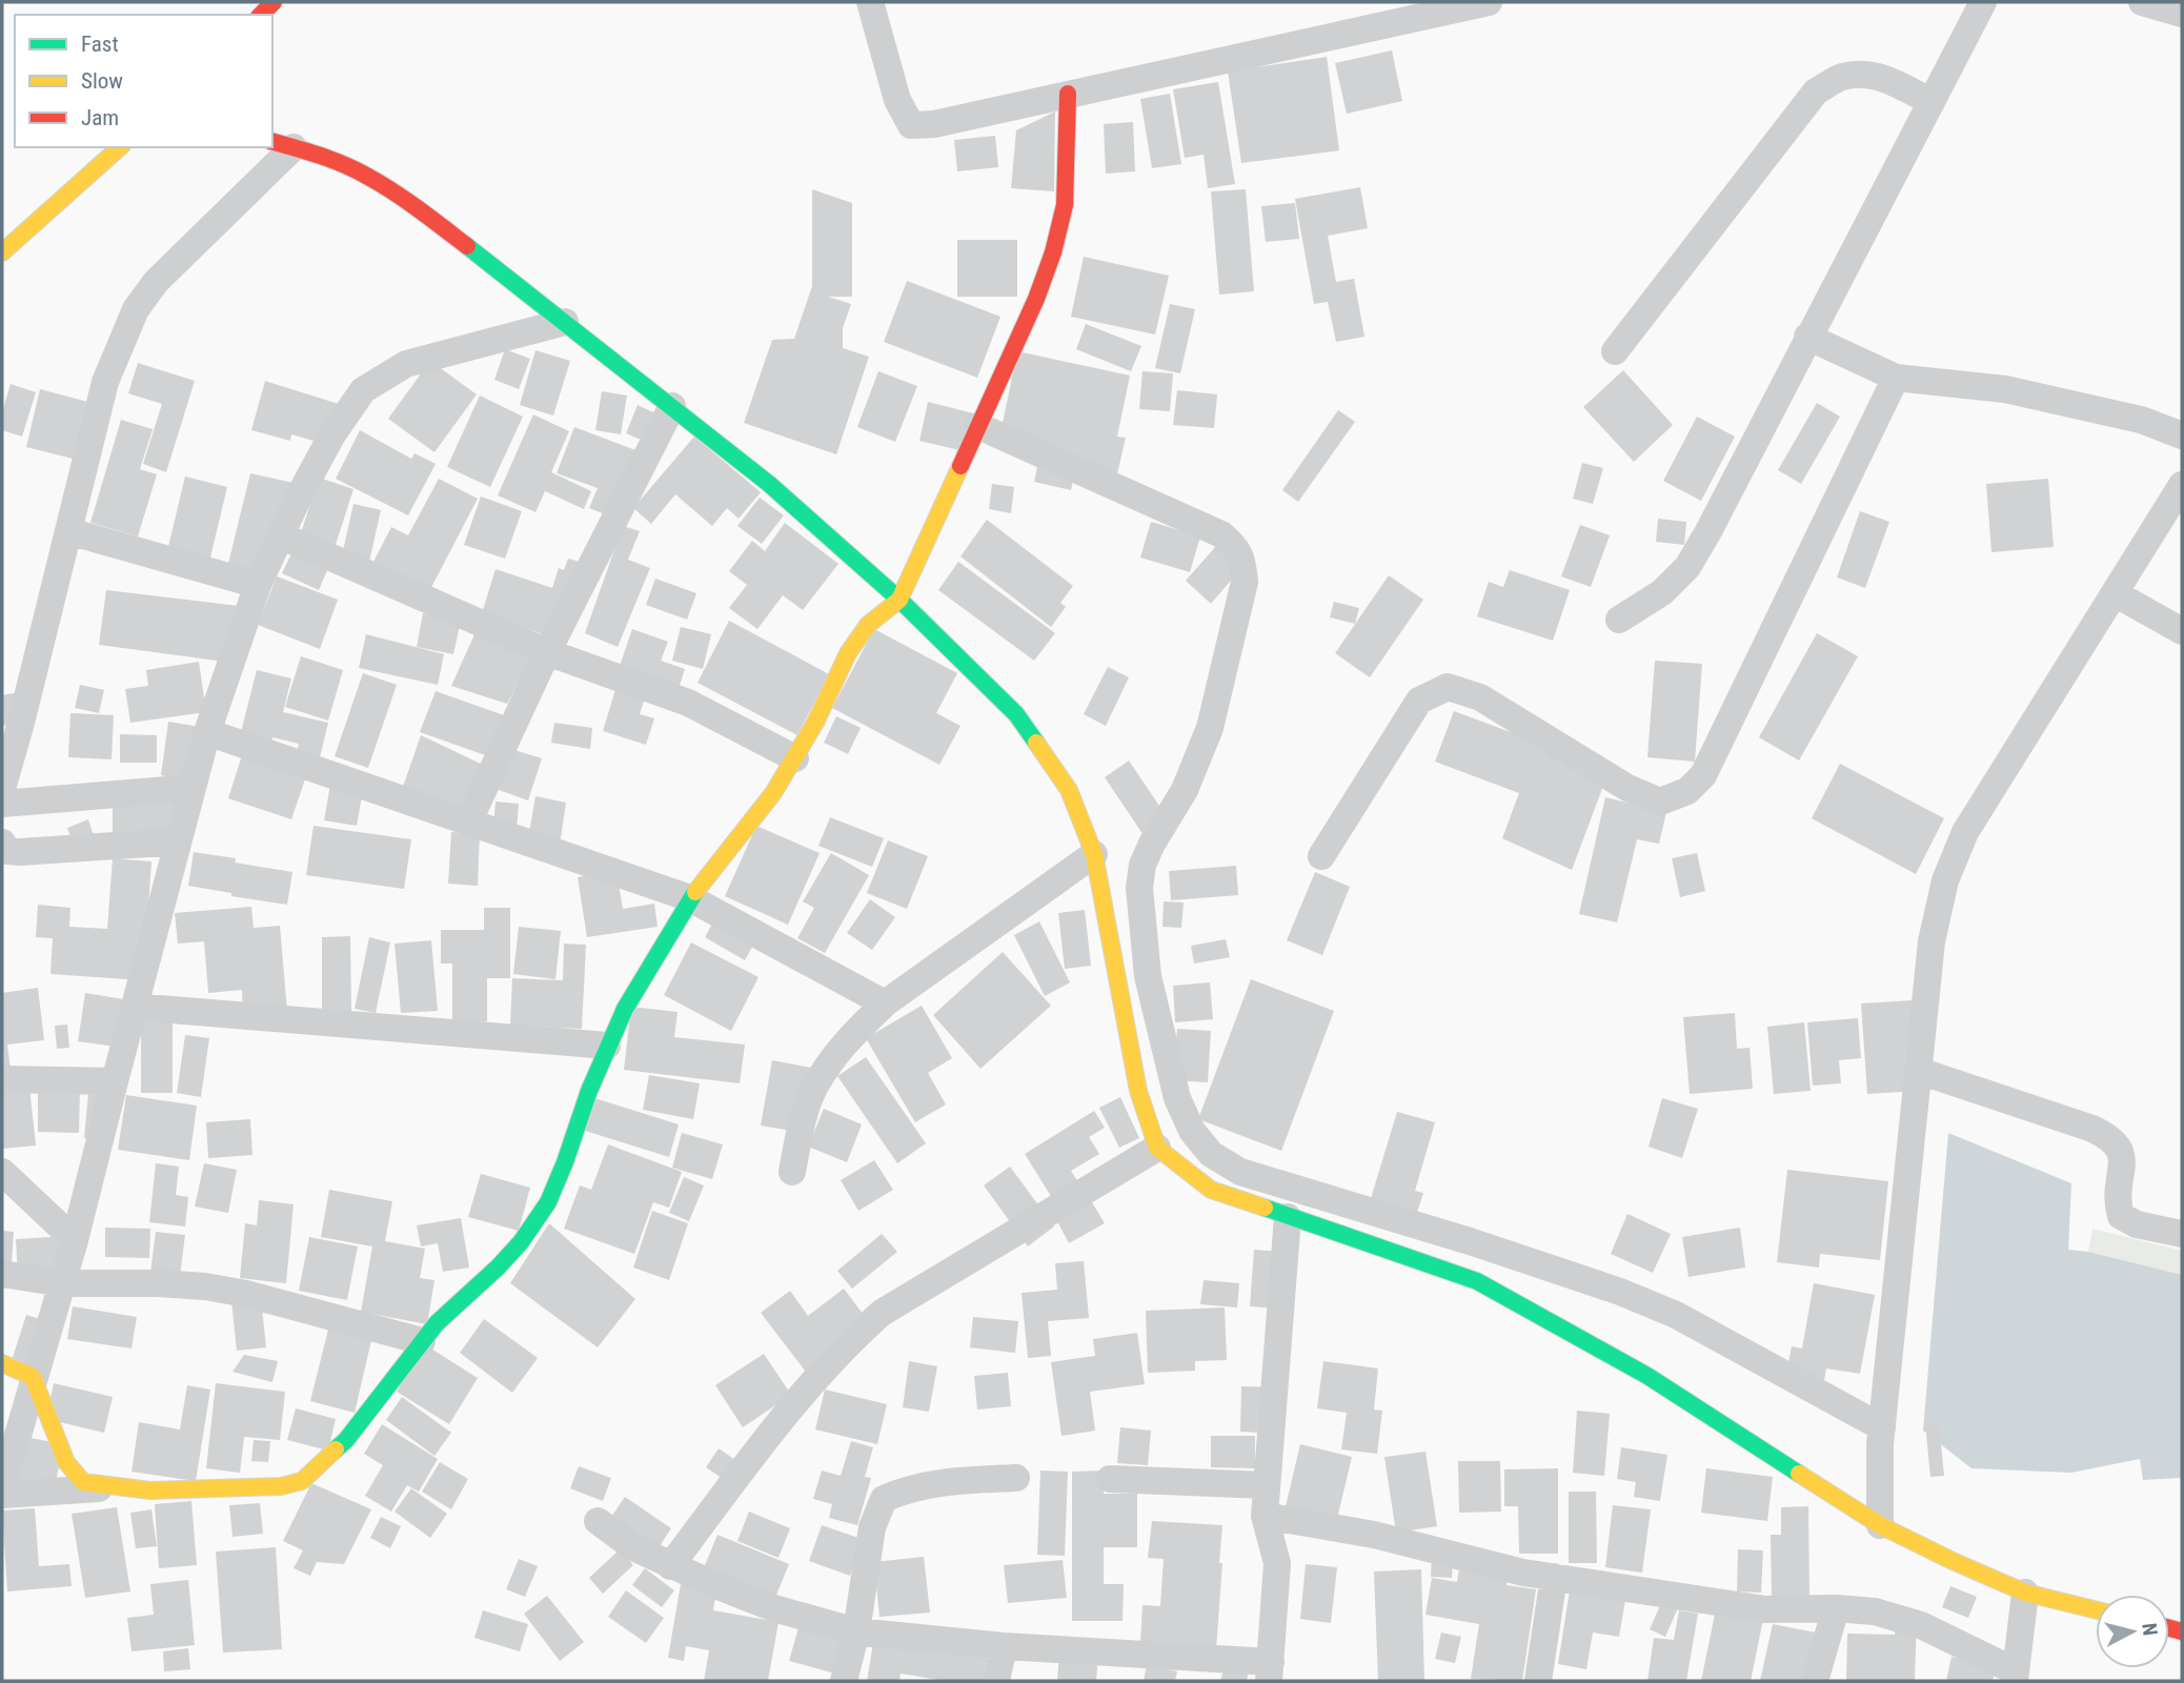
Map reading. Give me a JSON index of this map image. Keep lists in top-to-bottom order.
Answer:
{
  "legend": ["Fast", "Slow", "Jam"],
  "north": "right"
}
